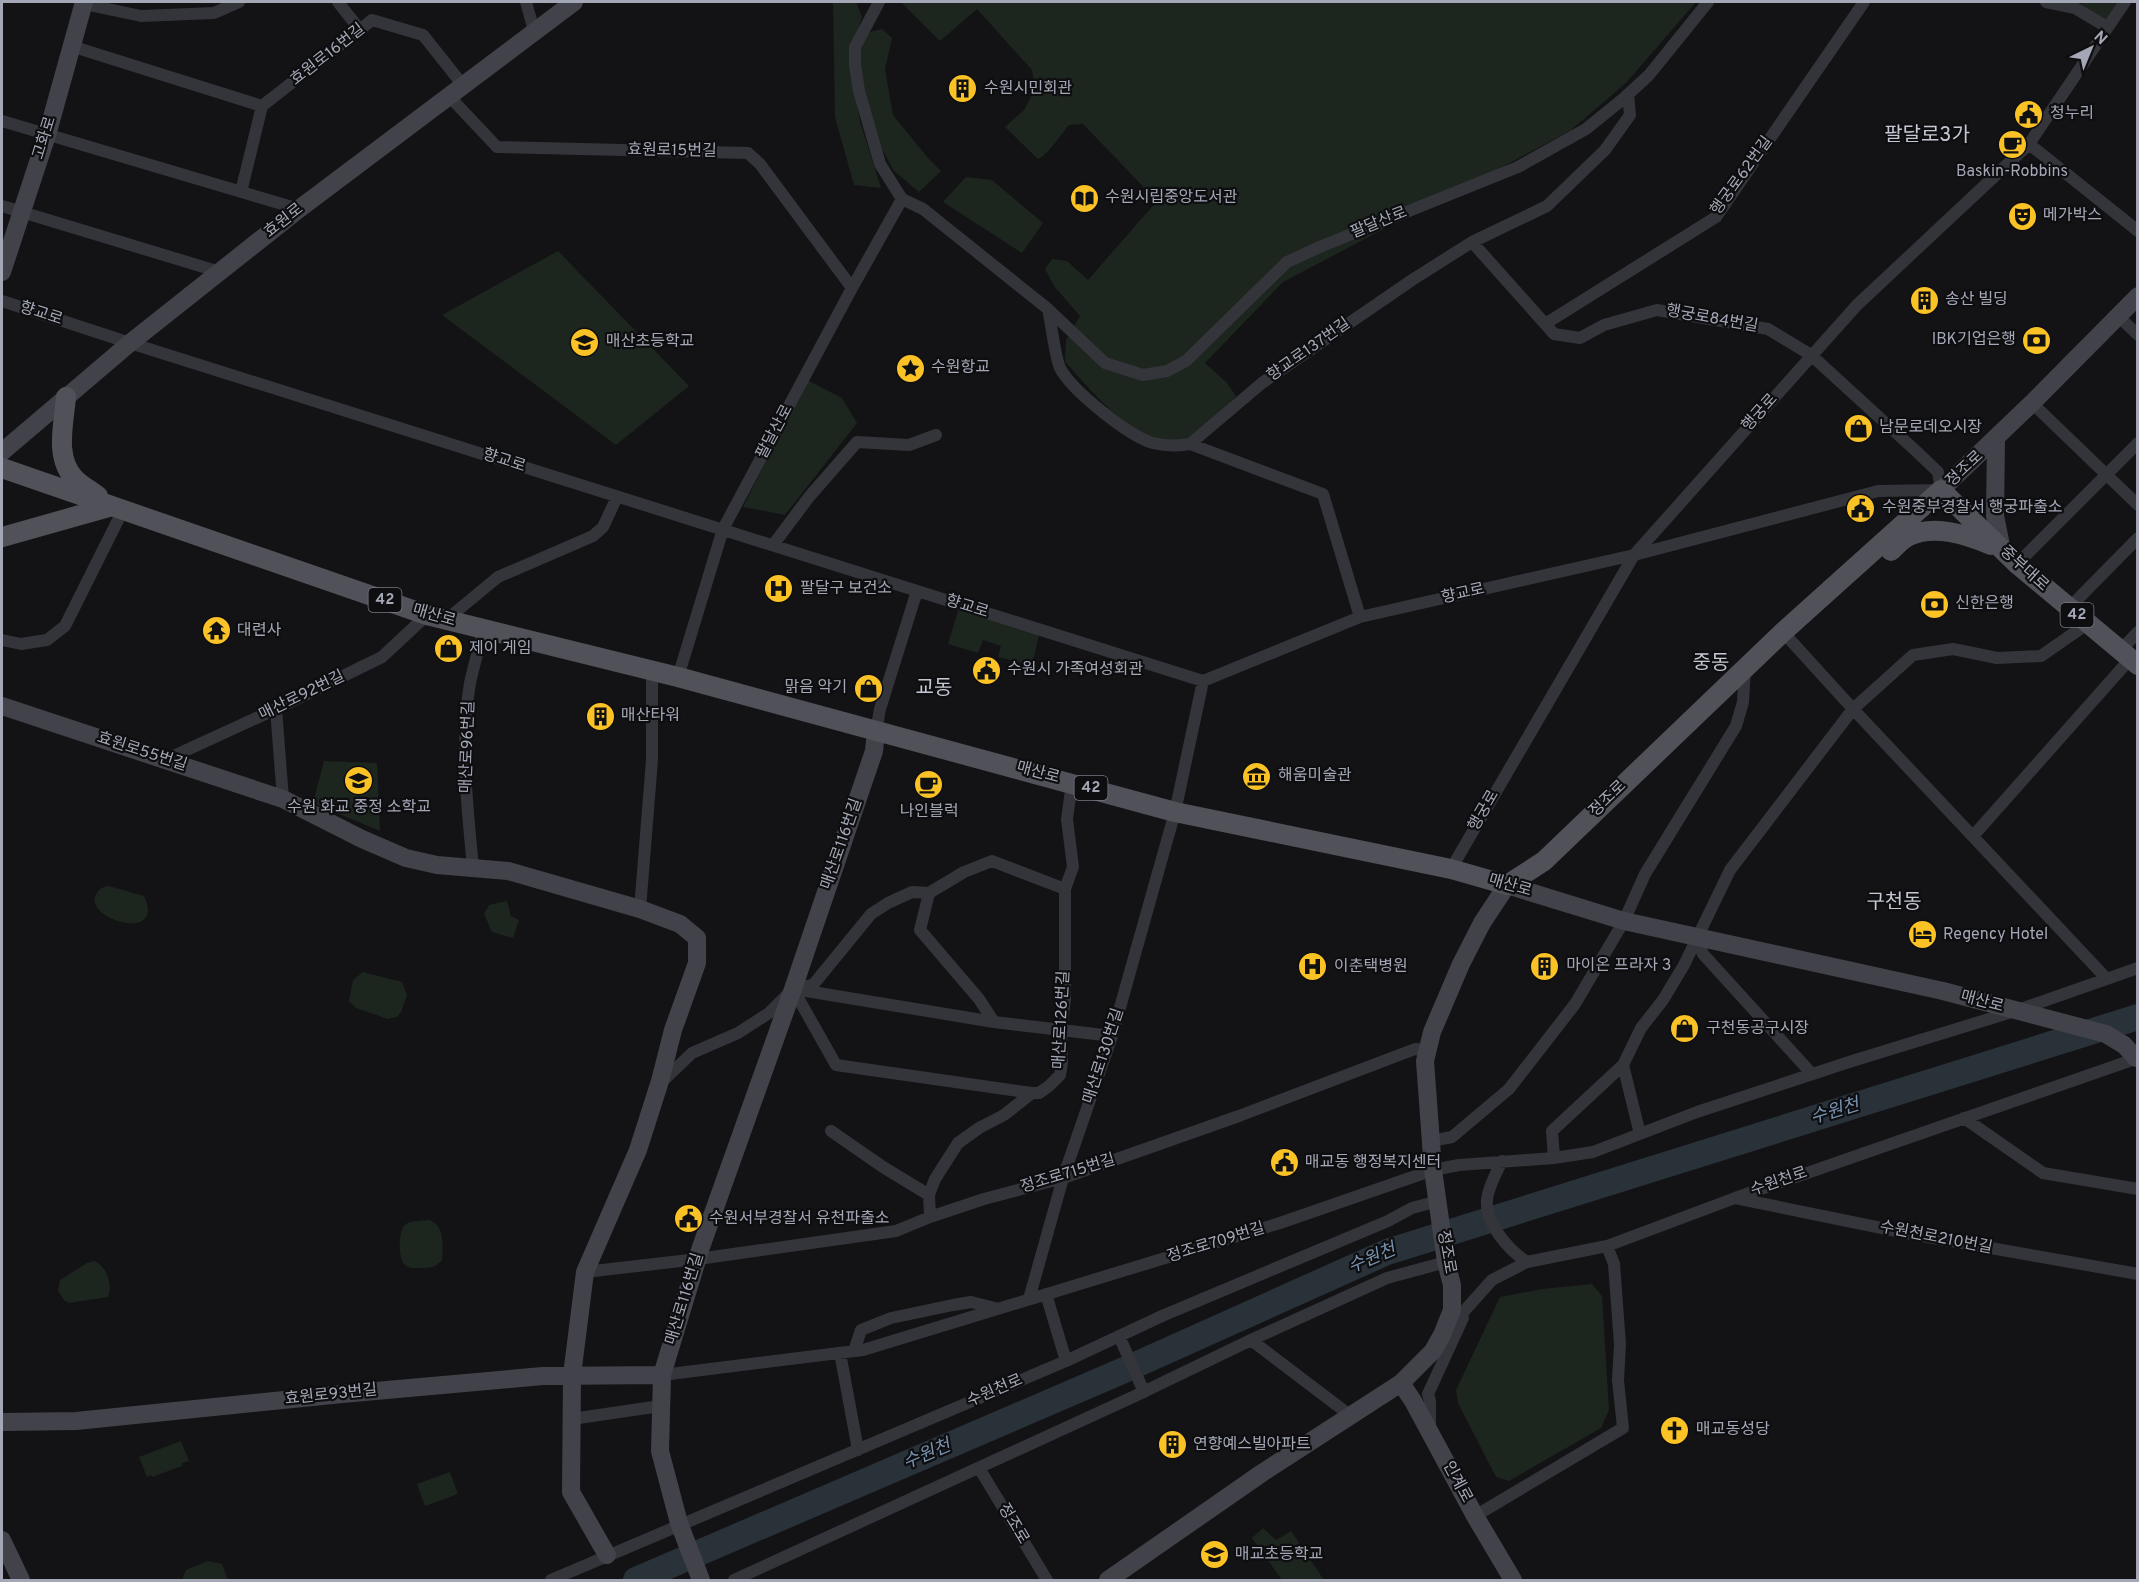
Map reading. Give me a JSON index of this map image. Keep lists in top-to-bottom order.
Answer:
{
  "streets": {
    "main road": [
      "정조로",
      "중부대로",
      "42",
      "매산로"
    ],
    "street": [
      "효원로16번길",
      "고화로",
      "효원로15번길",
      "행궁로62번길",
      "효원로",
      "팔달산로",
      "향교로",
      "행궁로84번길",
      "향교로137번길",
      "행궁로",
      "매산로92번길",
      "매산로96번길",
      "효원로55번길",
      "매산로116번길",
      "매산로126번길",
      "매산로130번길",
      "정조로715번길",
      "수원천로",
      "수원천로210번길",
      "정조로709번길",
      "효원로93번길",
      "인계로"
    ]
  },
  "crossings": [
    ["효원로16번길", "효원로15번길"],
    ["효원로16번길", "효원로"],
    ["효원로15번길", "효원로"],
    ["효원로15번길", "팔달산로"],
    ["행궁로62번길", "행궁로84번길"],
    ["효원로", "향교로"],
    ["팔달산로", "향교로"],
    ["팔달산로", "향교로137번길"],
    ["팔달산로", "매산로"],
    ["향교로", "행궁로84번길"],
    ["향교로", "행궁로"],
    ["향교로", "정조로"],
    ["향교로", "중부대로"],
    ["향교로", "매산로130번길"],
    ["행궁로84번길", "향교로137번길"],
    ["행궁로84번길", "행궁로"],
    ["행궁로84번길", "정조로"],
    ["행궁로84번길", "중부대로"],
    ["행궁로", "매산로"],
    ["정조로", "중부대로"],
    ["정조로", "매산로"],
    ["정조로", "정조로715번길"],
    ["정조로", "수원천로"],
    ["정조로", "정조로709번길"],
    ["정조로", "인계로"],
    ["매산로", "매산로92번길"],
    ["매산로", "매산로96번길"],
    ["매산로", "매산로116번길"],
    ["매산로", "매산로126번길"],
    ["매산로", "매산로130번길"],
    ["매산로", "수원천로"],
    ["매산로92번길", "효원로55번길"],
    ["매산로116번길", "정조로715번길"],
    ["매산로116번길", "수원천로"],
    ["매산로116번길", "정조로709번길"],
    ["매산로116번길", "효원로93번길"],
    ["매산로130번길", "정조로715번길"],
    ["매산로130번길", "정조로709번길"],
    ["수원천로", "수원천로210번길"],
    ["정조로709번길", "효원로93번길"]
  ],
  "districts": [
    "팔달로3가",
    "중동",
    "교동",
    "구천동"
  ],
  "water": ["수원천"],
  "places": {
    "building": [
      "수원시민회관",
      "송산 빌딩",
      "매산타워",
      "마이온 프라자 3",
      "연향예스빌아파트"
    ],
    "public building": [
      "청누리",
      "수원중부경찰서 행궁파출소",
      "수원시 가족여성회관",
      "매교동 행정복지센터",
      "수원서부경찰서 유천파출소"
    ],
    "cafe": ["Baskin-Robbins", "나인블럭"],
    "library": ["수원시립중앙도서관"],
    "theatre": ["메가박스"],
    "bank": ["IBK기업은행", "신한은행"],
    "school or university": ["매산초등학교", "수원 화교 중정 소학교", "매교초등학교"],
    "place": ["수원항교"],
    "shop": [
      "남문로데오시장",
      "제이 게임",
      "맑음 악기",
      "구천동공구시장"
    ],
    "hospital": ["팔달구 보건소", "이춘택병원"],
    "temple": ["대련사"],
    "museum": ["해움미술관"],
    "hotel": ["Regency Hotel"],
    "church": ["매교동성당"]
  },
  "north": "top right"
}
